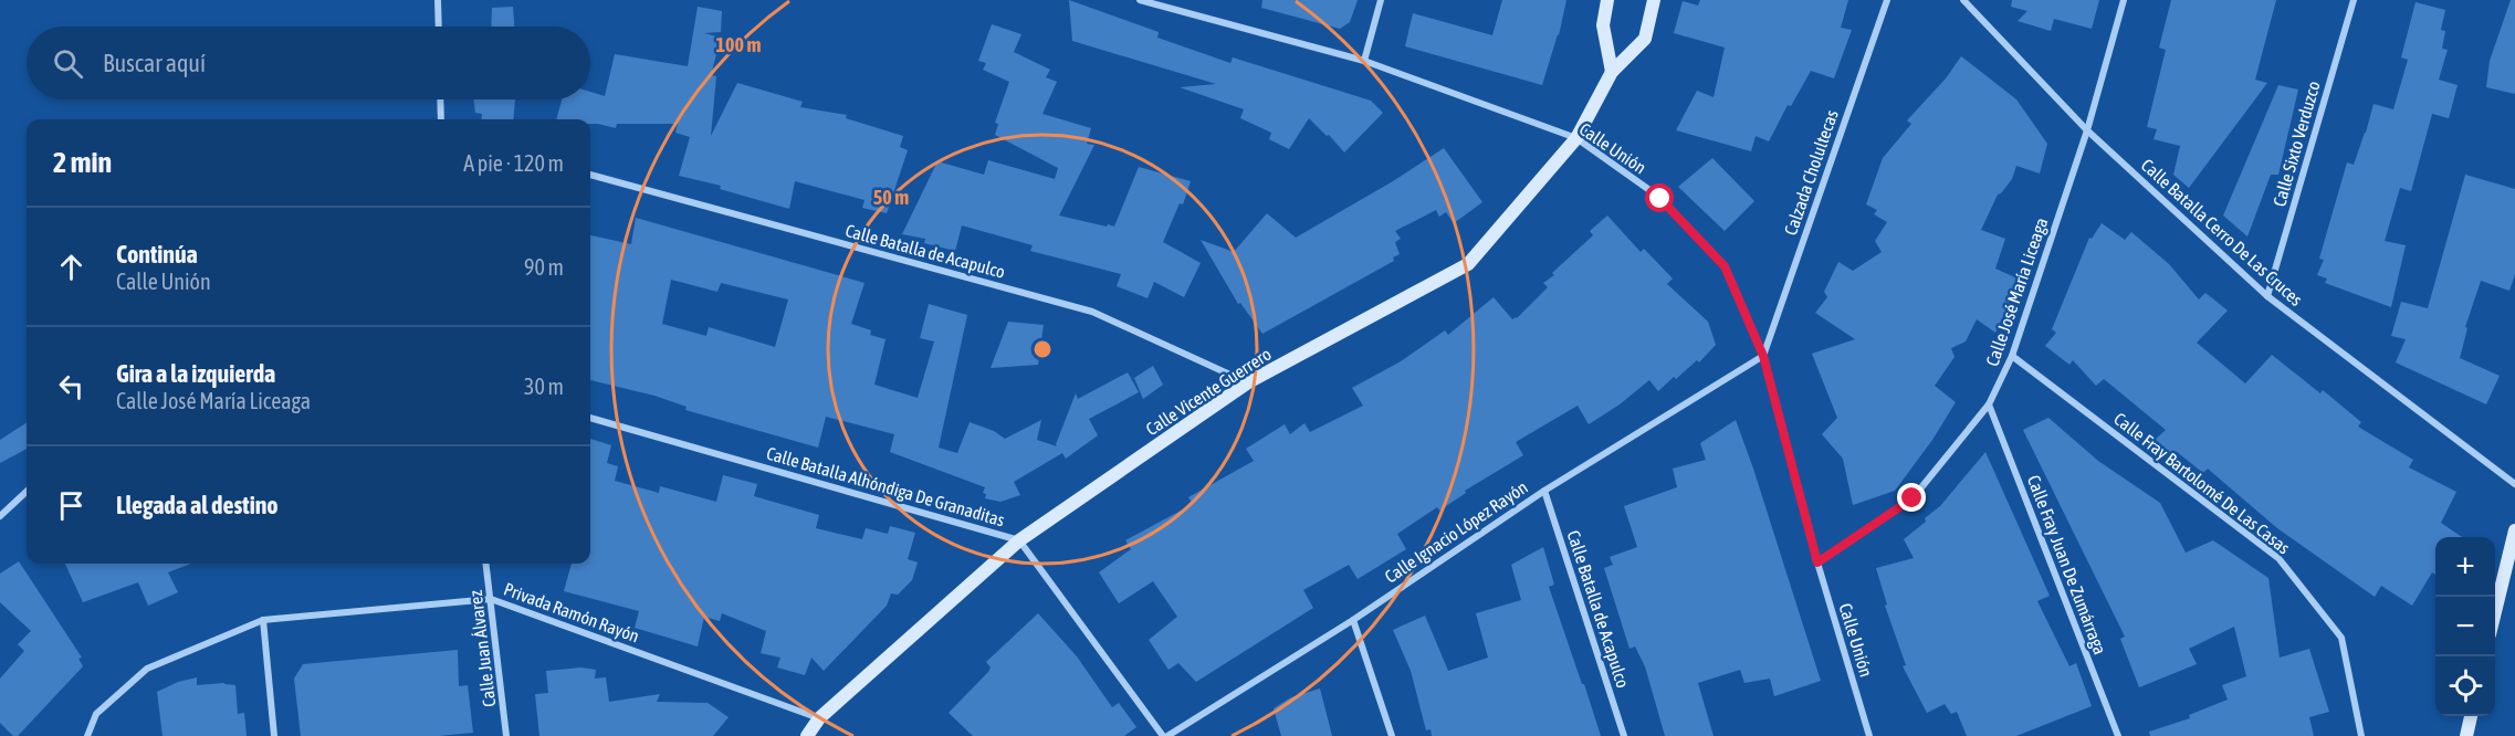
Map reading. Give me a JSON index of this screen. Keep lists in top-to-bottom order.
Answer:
{
  "streets": {
    "street": [
      "Calle Sixto Verduzco",
      "Calle Unión",
      "Calzada Cholultecas",
      "Calle Batalla Cerro De Las Cruces",
      "Calle Batalla de Acapulco",
      "Calle José María Liceaga",
      "Calle Vicente Guerrero",
      "Calle Fray Bartolomé De Las Casas",
      "Calle Batalla Alhóndiga De Granaditas",
      "Calle Ignacio López Rayón",
      "Calle Fray Juan De Zumárraga",
      "Privada Ramón Rayón",
      "Calle Juan Álvarez"
    ]
  },
  "crossings": [
    ["Calle Sixto Verduzco", "Calle Batalla Cerro De Las Cruces"],
    ["Calle Unión", "Calzada Cholultecas"],
    ["Calle Unión", "Calle José María Liceaga"],
    ["Calle Unión", "Calle Vicente Guerrero"],
    ["Calle Unión", "Calle Ignacio López Rayón"],
    ["Calzada Cholultecas", "Calle Ignacio López Rayón"],
    ["Calle Batalla Cerro De Las Cruces", "Calle José María Liceaga"],
    ["Calle Batalla de Acapulco", "Calle Vicente Guerrero"],
    ["Calle Batalla de Acapulco", "Calle Ignacio López Rayón"],
    ["Calle José María Liceaga", "Calle Fray Bartolomé De Las Casas"],
    ["Calle José María Liceaga", "Calle Fray Juan De Zumárraga"],
    ["Calle Vicente Guerrero", "Calle Batalla Alhóndiga De Granaditas"],
    ["Calle Vicente Guerrero", "Privada Ramón Rayón"],
    ["Calle Batalla Alhóndiga De Granaditas", "Calle Ignacio López Rayón"],
    ["Privada Ramón Rayón", "Calle Juan Álvarez"]
  ],
  "page": {
    "search": "Buscar aquí",
    "heading": ["2 min", "A pie · 120 m"],
    "list": [
      ["Continúa", "Calle Unión", "90 m"],
      ["Gira a la izquierda", "Calle José María Liceaga", "30 m"],
      "Llegada al destino"
    ],
    "map_buttons": ["+", "−"]
  },
  "rings": ["100 m", "50 m"]
}
